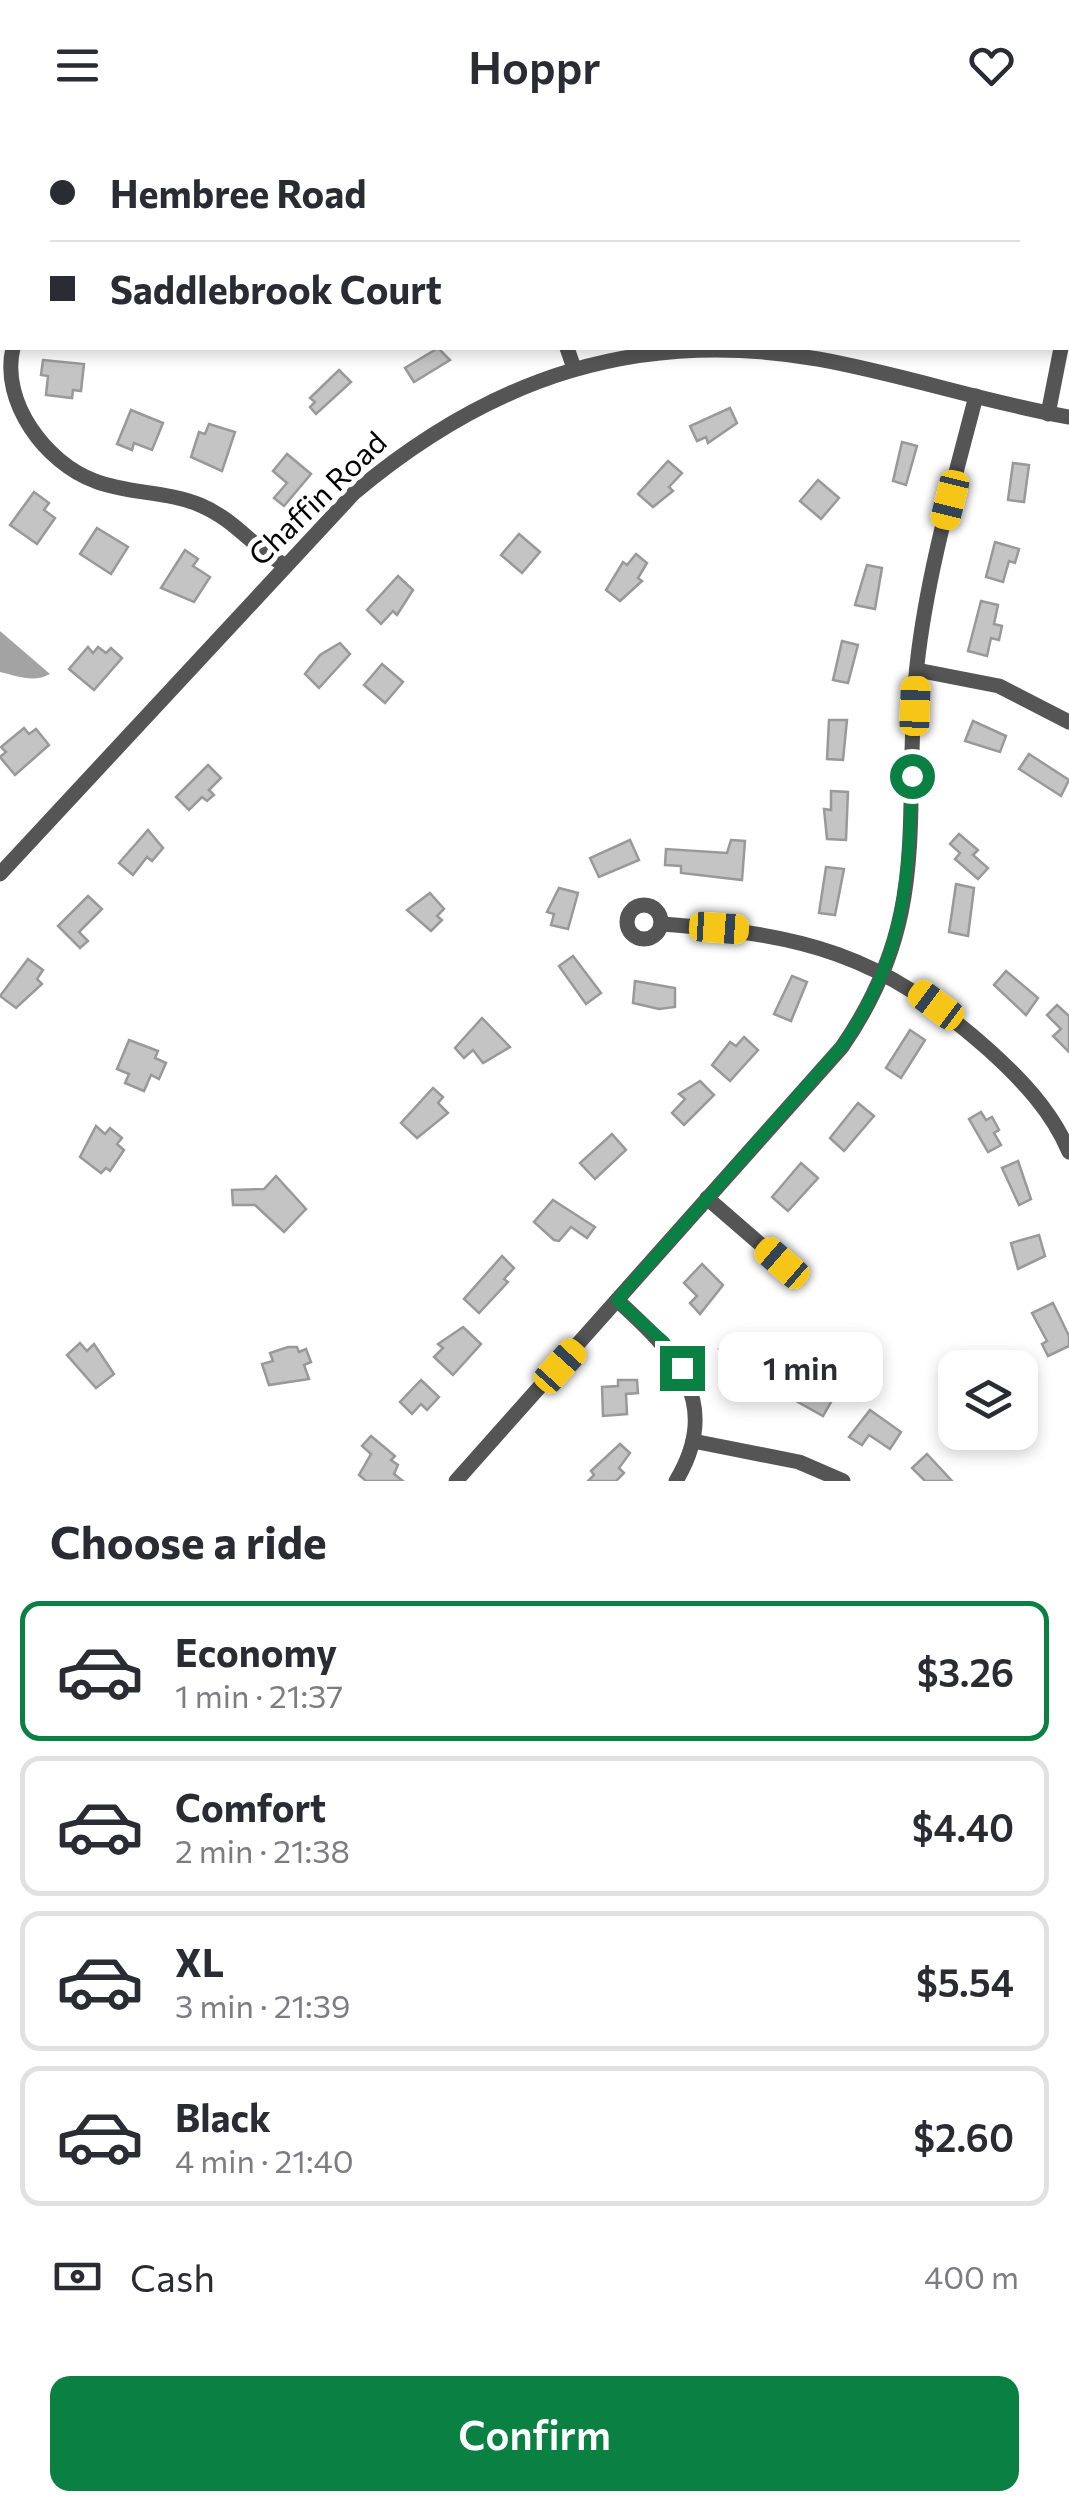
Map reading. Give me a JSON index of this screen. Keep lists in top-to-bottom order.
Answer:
{
  "streets": {
    "street": ["Chaffin Road"]
  },
  "page": {
    "header": "Hoppr",
    "banner": ["Hembree Road", "Saddlebrook Court"],
    "bubble": "1 min",
    "heading": "Choose a ride",
    "list": [
      {
        "name": "Economy",
        "note": "1 min · 21:37",
        "value": "$3.26"
      },
      {
        "name": "Comfort",
        "note": "2 min · 21:38",
        "value": "$4.40"
      },
      {
        "name": "XL",
        "note": "3 min · 21:39",
        "value": "$5.54"
      },
      {
        "name": "Black",
        "note": "4 min · 21:40",
        "value": "$2.60"
      }
    ],
    "pay": ["Cash", "400 m"],
    "buttons": "Confirm"
  }
}
